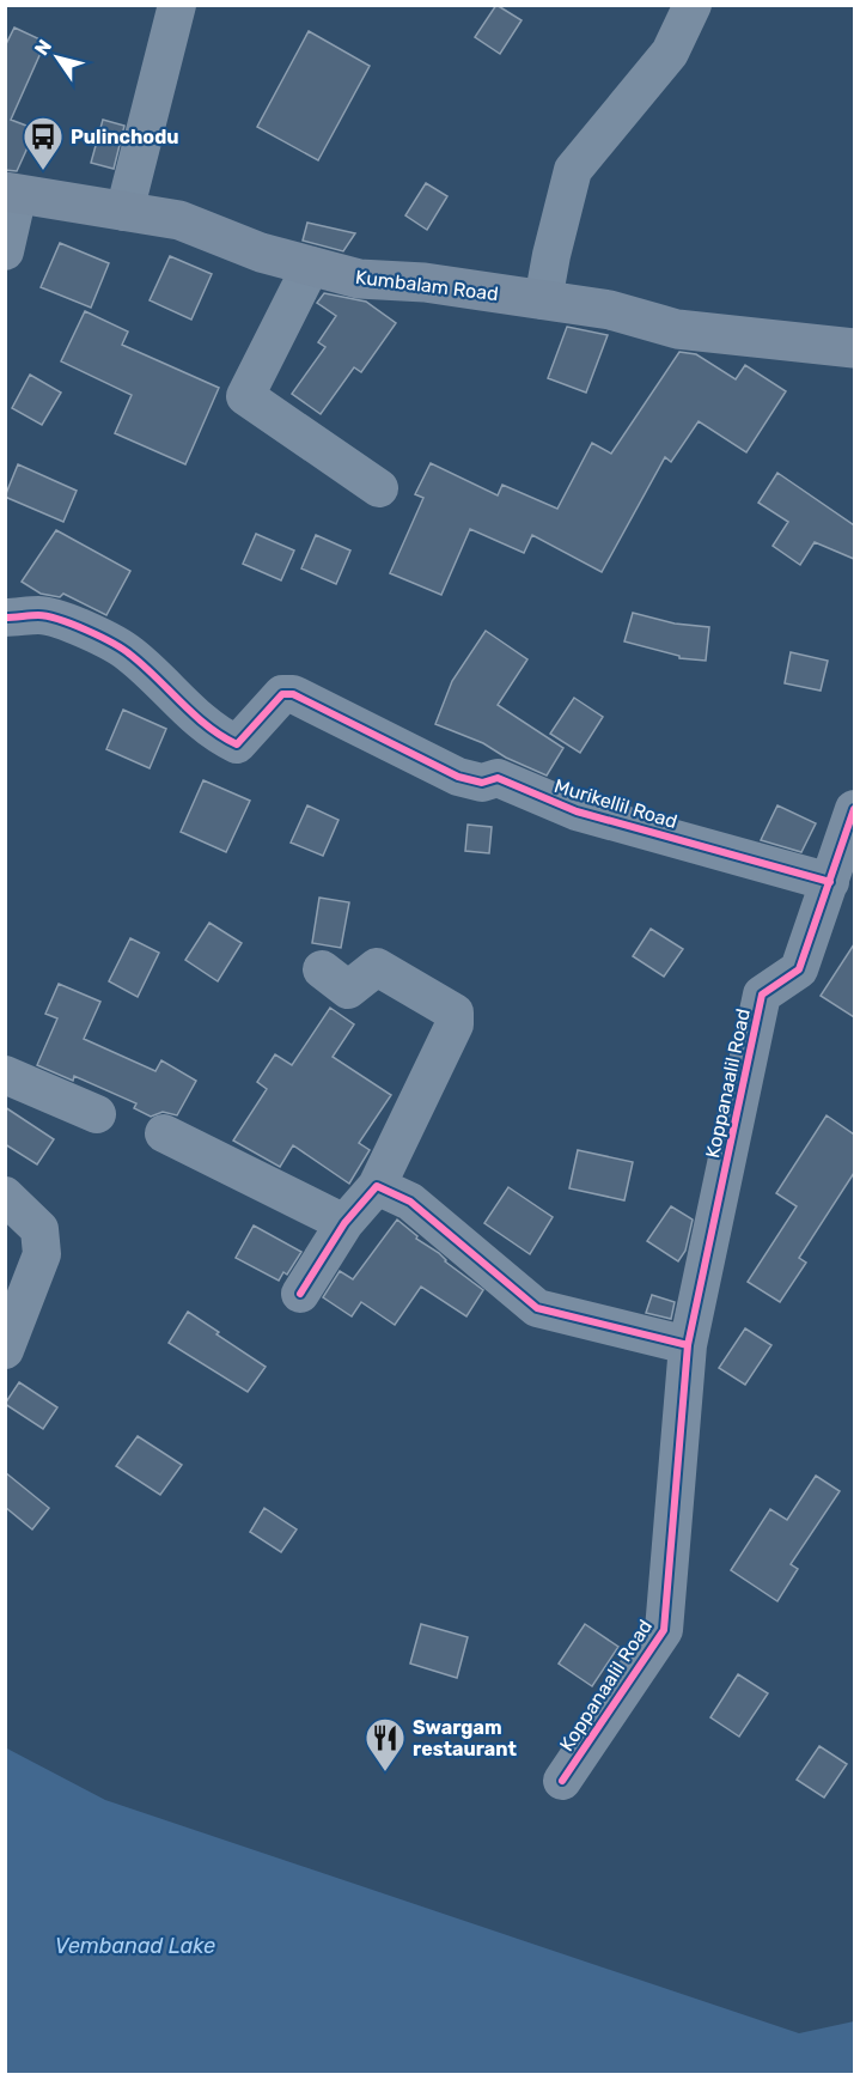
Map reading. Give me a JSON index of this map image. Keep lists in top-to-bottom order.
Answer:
{
  "streets": {
    "main road": ["Kumbalam Road"],
    "street": ["Murikellil Road", "Koppanaalil Road"]
  },
  "crossings": [
    ["Murikellil Road", "Koppanaalil Road"]
  ],
  "water": ["Vembanad Lake"],
  "places": {
    "bus stop": ["Pulinchodu"],
    "restaurant": ["Swargam restaurant"]
  },
  "north": "top left"
}
